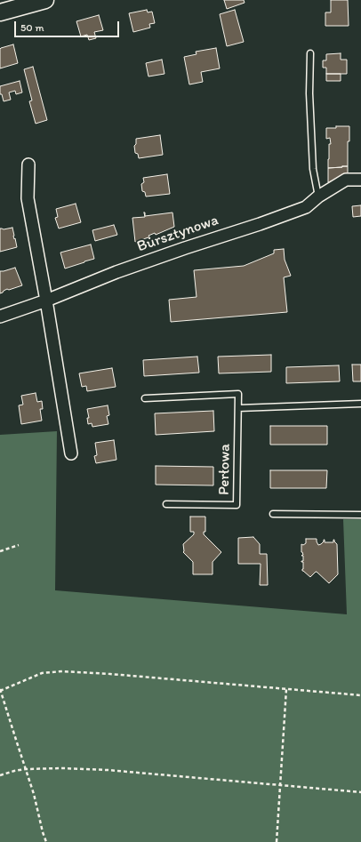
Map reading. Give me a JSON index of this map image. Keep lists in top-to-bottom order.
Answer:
{
  "streets": {
    "street": ["Bursztynowa"],
    "lane": ["Perłowa"]
  },
  "scale_bar": "50 m"
}
